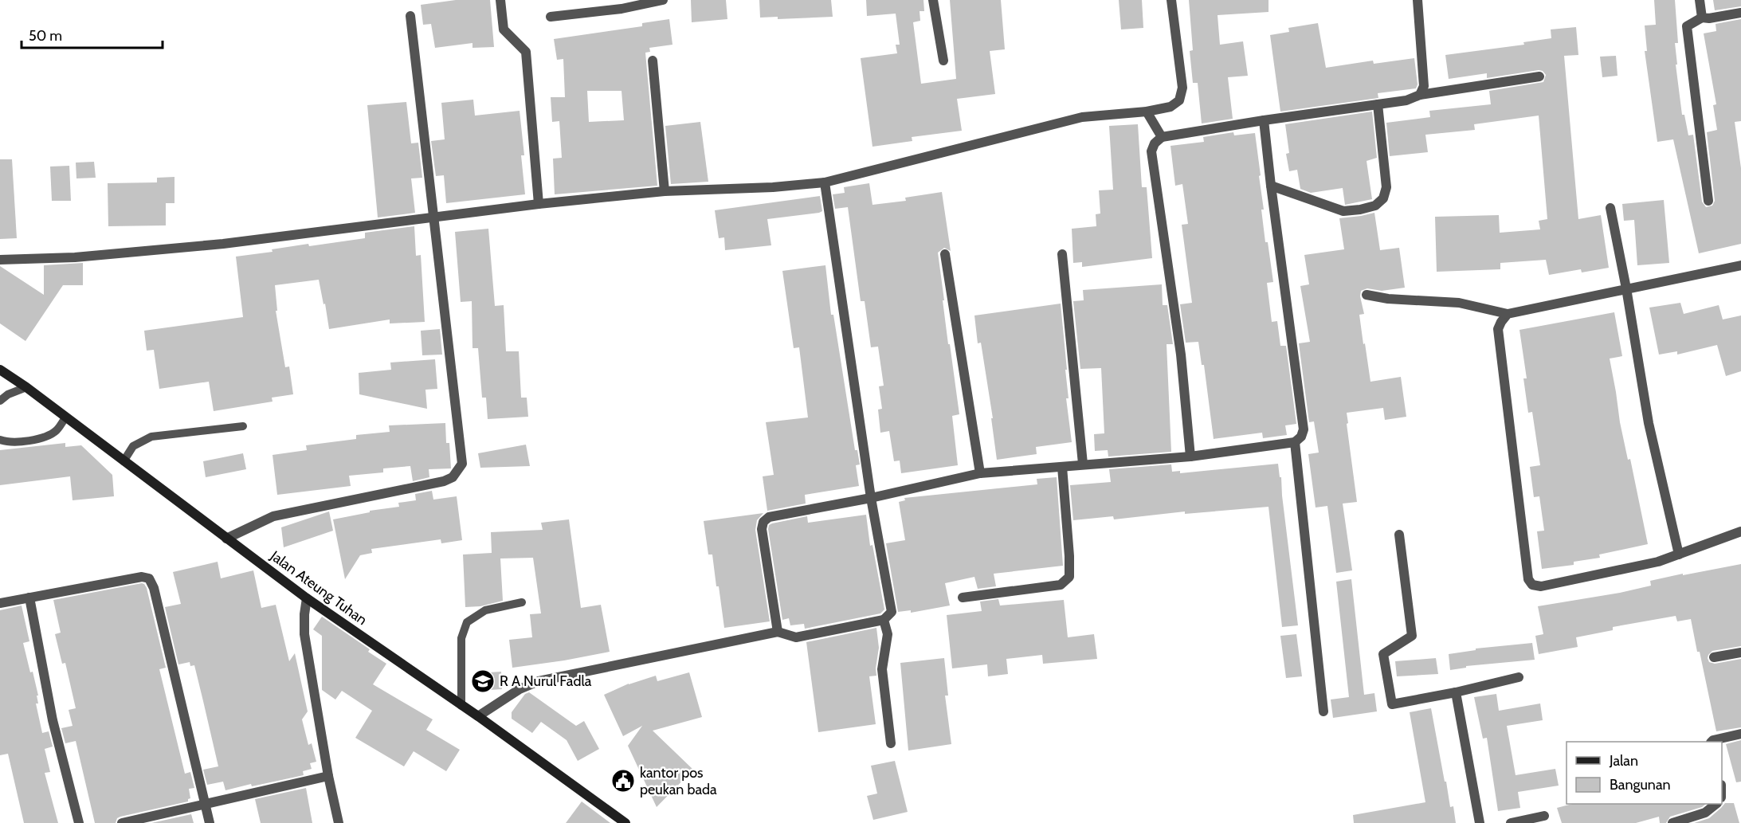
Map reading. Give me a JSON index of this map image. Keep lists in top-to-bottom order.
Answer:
{
  "streets": {
    "street": ["Jalan Ateung Tuhan"]
  },
  "places": {
    "school or university": ["R A Nurul Fadla"],
    "public building": ["kantor pos peukan bada"]
  },
  "legend": ["Jalan", "Bangunan"],
  "scale_bar": "50 m"
}
